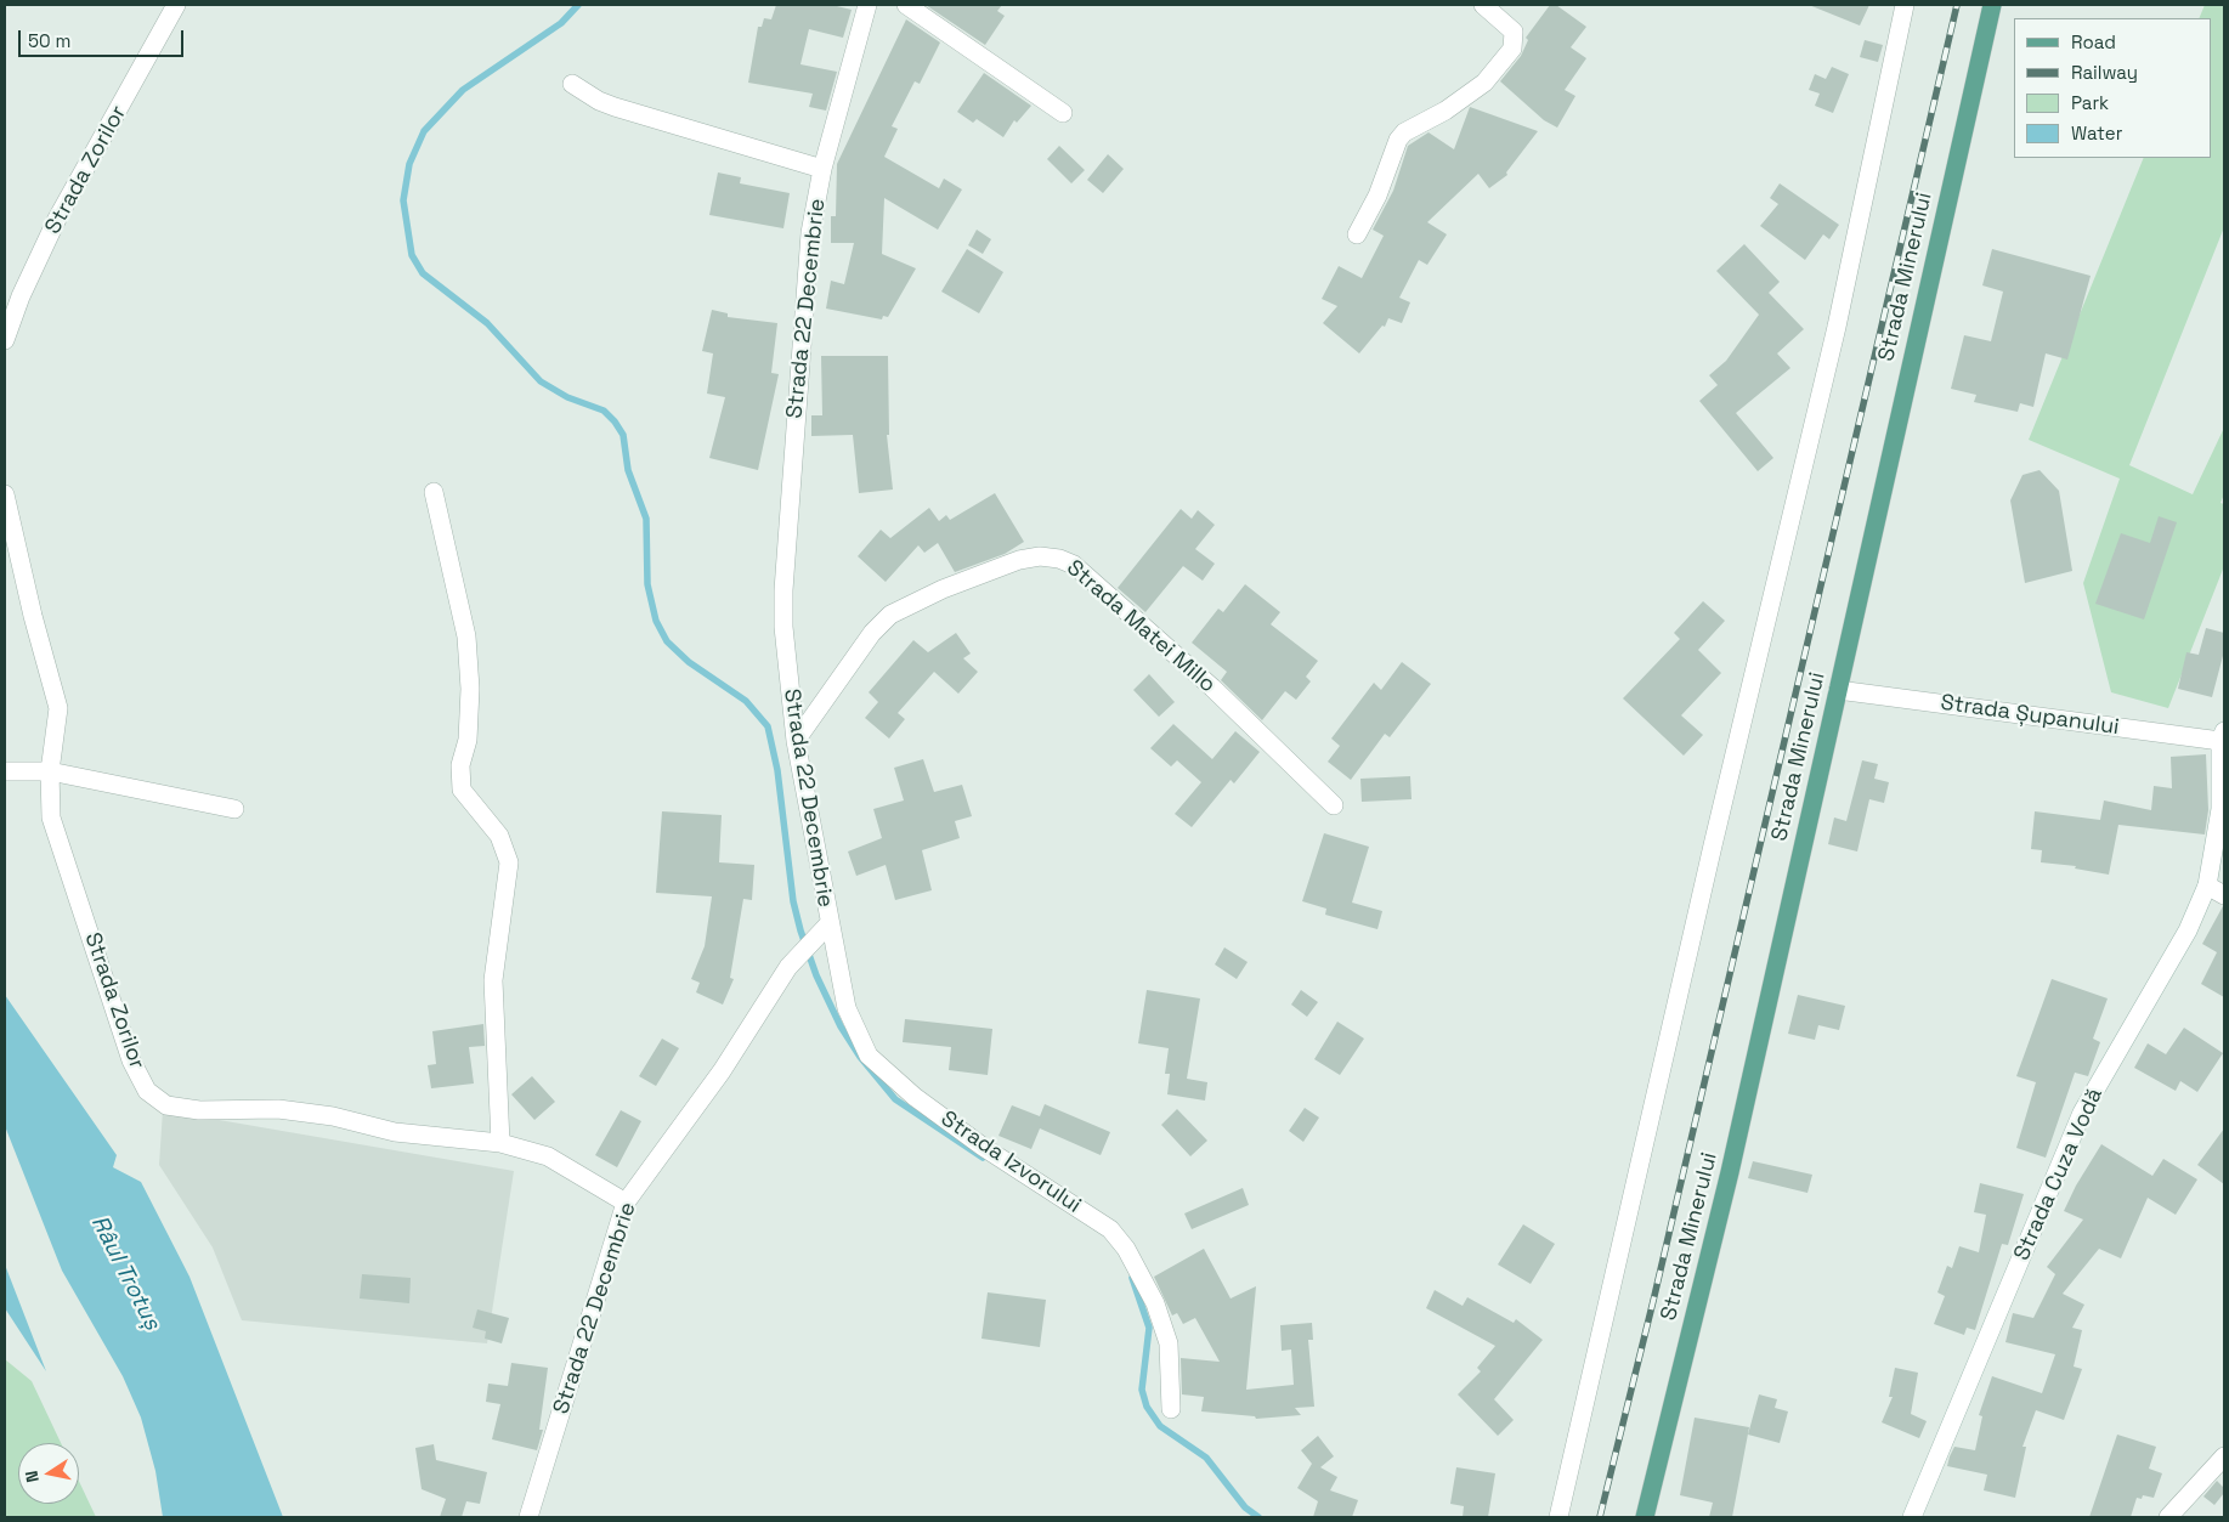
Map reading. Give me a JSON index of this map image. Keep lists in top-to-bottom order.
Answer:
{
  "streets": {
    "main road": ["Strada Minerului"],
    "street": [
      "Strada Zorilor",
      "Strada 22 Decembrie",
      "Strada Matei Millo",
      "Strada Șupanului",
      "Strada Izvorului",
      "Strada Cuza Vodă"
    ]
  },
  "crossings": [
    ["Strada Zorilor", "Strada 22 Decembrie"],
    ["Strada Minerului", "Strada Șupanului"],
    ["Strada 22 Decembrie", "Strada Matei Millo"],
    ["Strada 22 Decembrie", "Strada Izvorului"],
    ["Strada Șupanului", "Strada Cuza Vodă"]
  ],
  "water": ["Râul Trotuș"],
  "legend": [
    "Road",
    "Railway",
    "Park",
    "Water"
  ],
  "scale_bar": "50 m",
  "north": "left"
}
